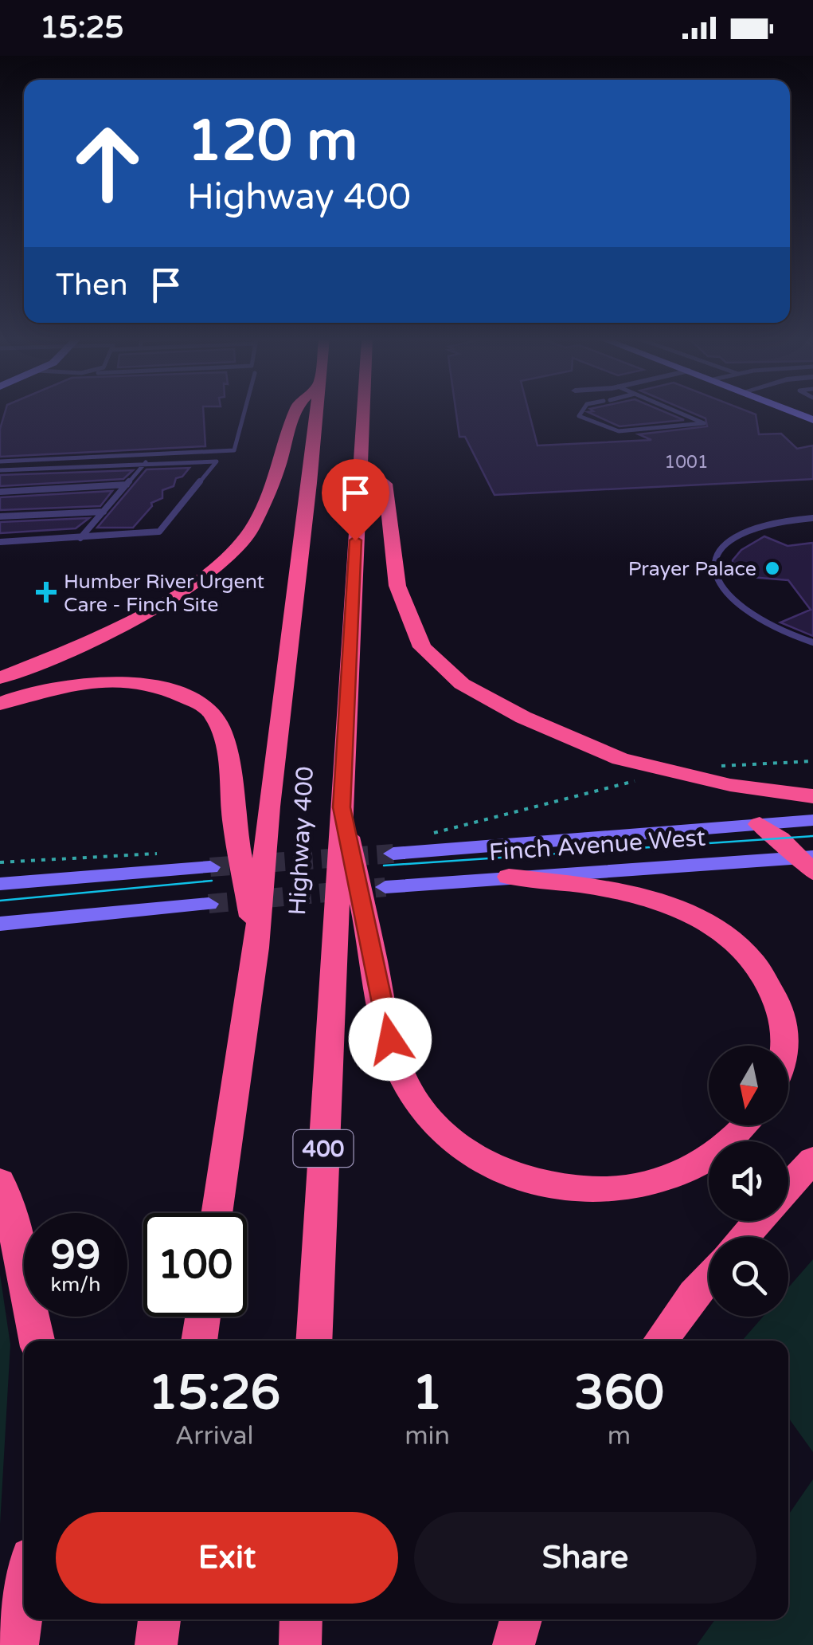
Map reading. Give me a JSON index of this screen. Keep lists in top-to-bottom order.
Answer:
{
  "streets": {
    "highway": ["Highway 400", "400"],
    "main road": ["Finch Avenue West"]
  },
  "places": {
    "other": ["Prayer Palace"],
    "health": ["Humber River Urgent Care - Finch Site"]
  },
  "house_numbers": ["1001"],
  "north": "bottom",
  "page": {
    "status": "15:25",
    "turn": ["120 m", "Highway 400"],
    "then": "Then",
    "speed": "99 km/h",
    "limit": "100",
    "eta": [
      "15:26",
      "Arrival",
      "1",
      "min",
      "360",
      "m"
    ],
    "buttons": ["Exit", "Share"]
  }
}
